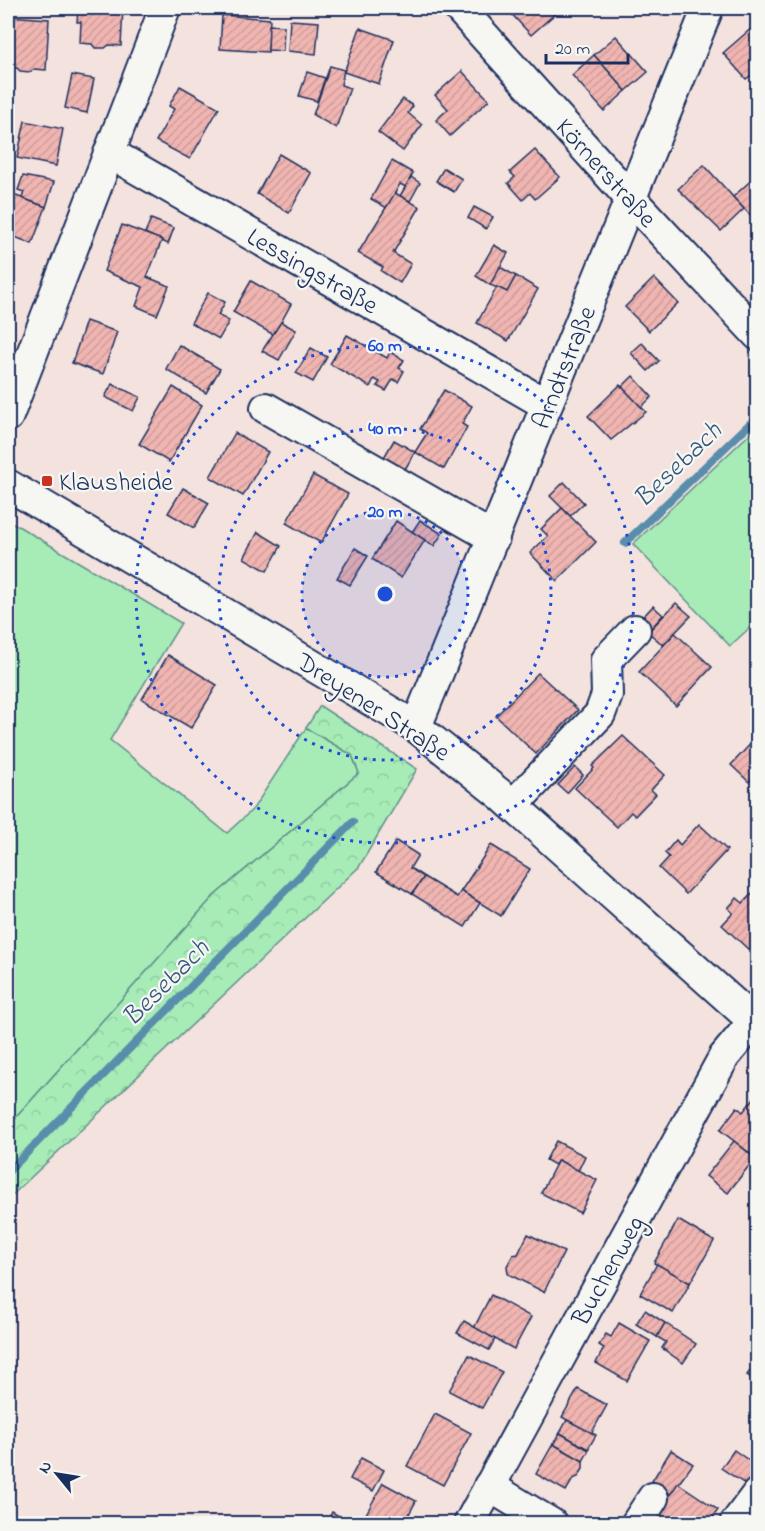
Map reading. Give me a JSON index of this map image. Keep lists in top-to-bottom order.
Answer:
{
  "streets": {
    "street": [
      "Körnerstraße",
      "Lessingstraße",
      "Arndtstraße",
      "Dreyener Straße",
      "Buchenweg"
    ]
  },
  "crossings": [
    ["Körnerstraße", "Arndtstraße"],
    ["Lessingstraße", "Arndtstraße"],
    ["Arndtstraße", "Dreyener Straße"],
    ["Dreyener Straße", "Buchenweg"]
  ],
  "water": ["Besebach"],
  "places": {
    "transit": ["Klausheide"]
  },
  "scale_bar": "20 m",
  "north": "top left",
  "rings": ["60 m", "40 m", "20 m"]
}
